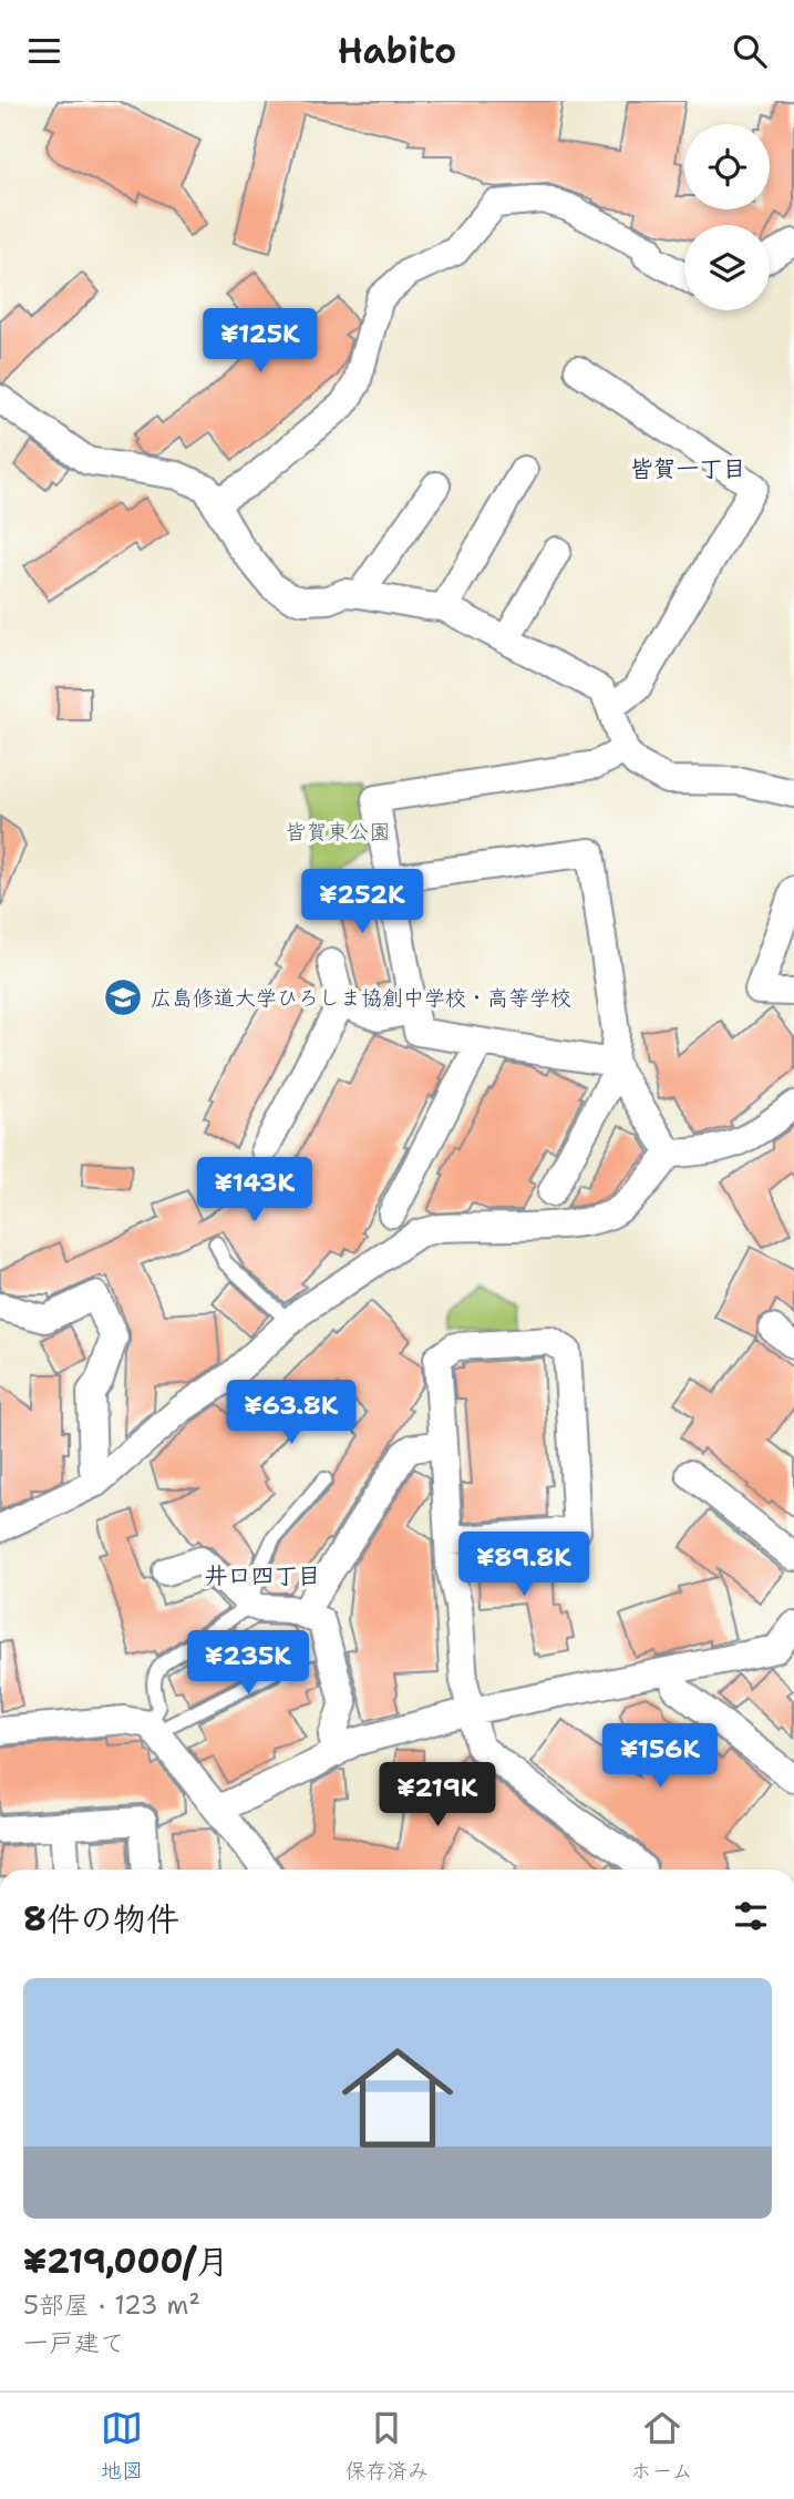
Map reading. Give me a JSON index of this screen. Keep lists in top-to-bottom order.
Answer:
{
  "districts": ["皆賀一丁目", "井口四丁目"],
  "parks": ["皆賀東公園"],
  "places": {
    "school or university": ["広島修道大学ひろしま協創中学校・高等学校"]
  },
  "page": {
    "header": "Habito",
    "price": [
      "¥125K",
      "¥252K",
      "¥143K",
      "¥63.8K",
      "¥89.8K",
      "¥235K",
      "¥156K",
      "¥219K"
    ],
    "heading": "8件の物件",
    "list": [
      {
        "name": "¥219,000/月",
        "note": "5部屋 · 123 m² · 一戸建て"
      }
    ],
    "tabs": ["地図", "保存済み", "ホーム"]
  }
}
